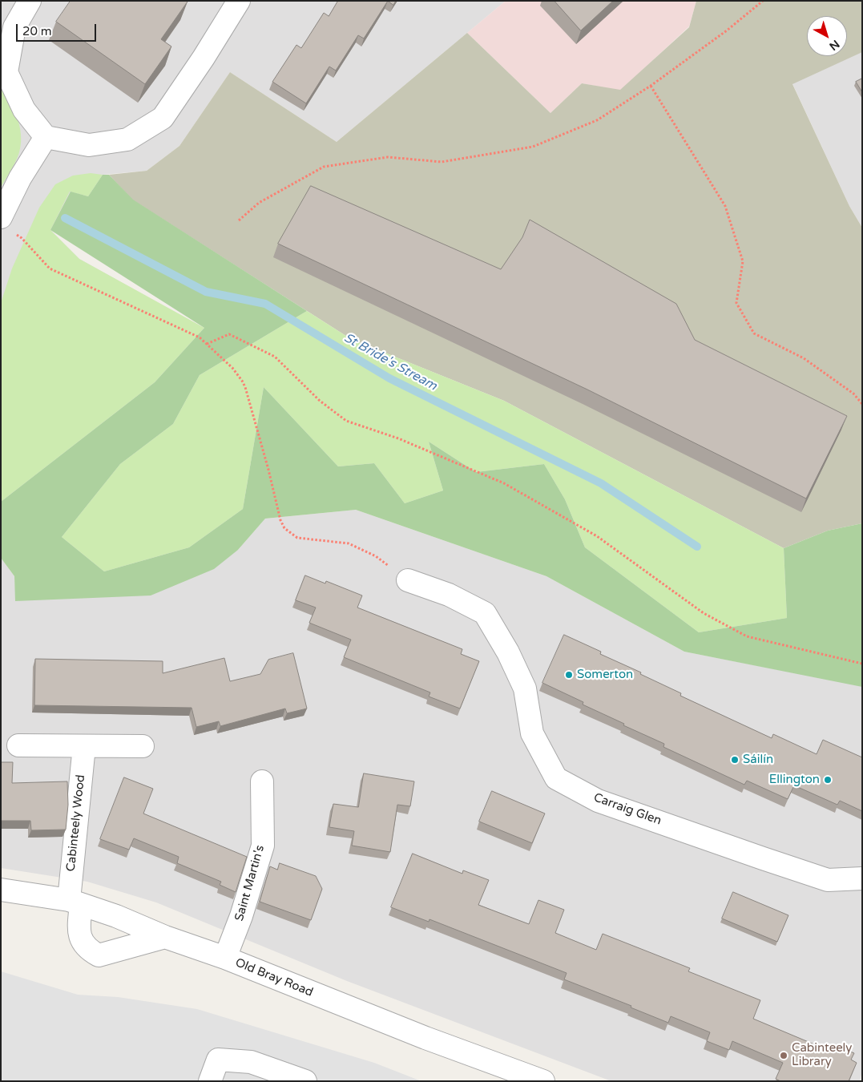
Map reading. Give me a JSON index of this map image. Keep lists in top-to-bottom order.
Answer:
{
  "streets": {
    "street": [
      "Carraig Glen",
      "Cabinteely Wood",
      "Saint Martin's",
      "Old Bray Road"
    ]
  },
  "crossings": [
    ["Cabinteely Wood", "Old Bray Road"],
    ["Saint Martin's", "Old Bray Road"]
  ],
  "water": ["St Bride's Stream"],
  "places": [
    "Somerton",
    "Sáilín",
    "Ellington",
    "Cabinteely Library"
  ],
  "scale_bar": "20 m",
  "north": "bottom right"
}
